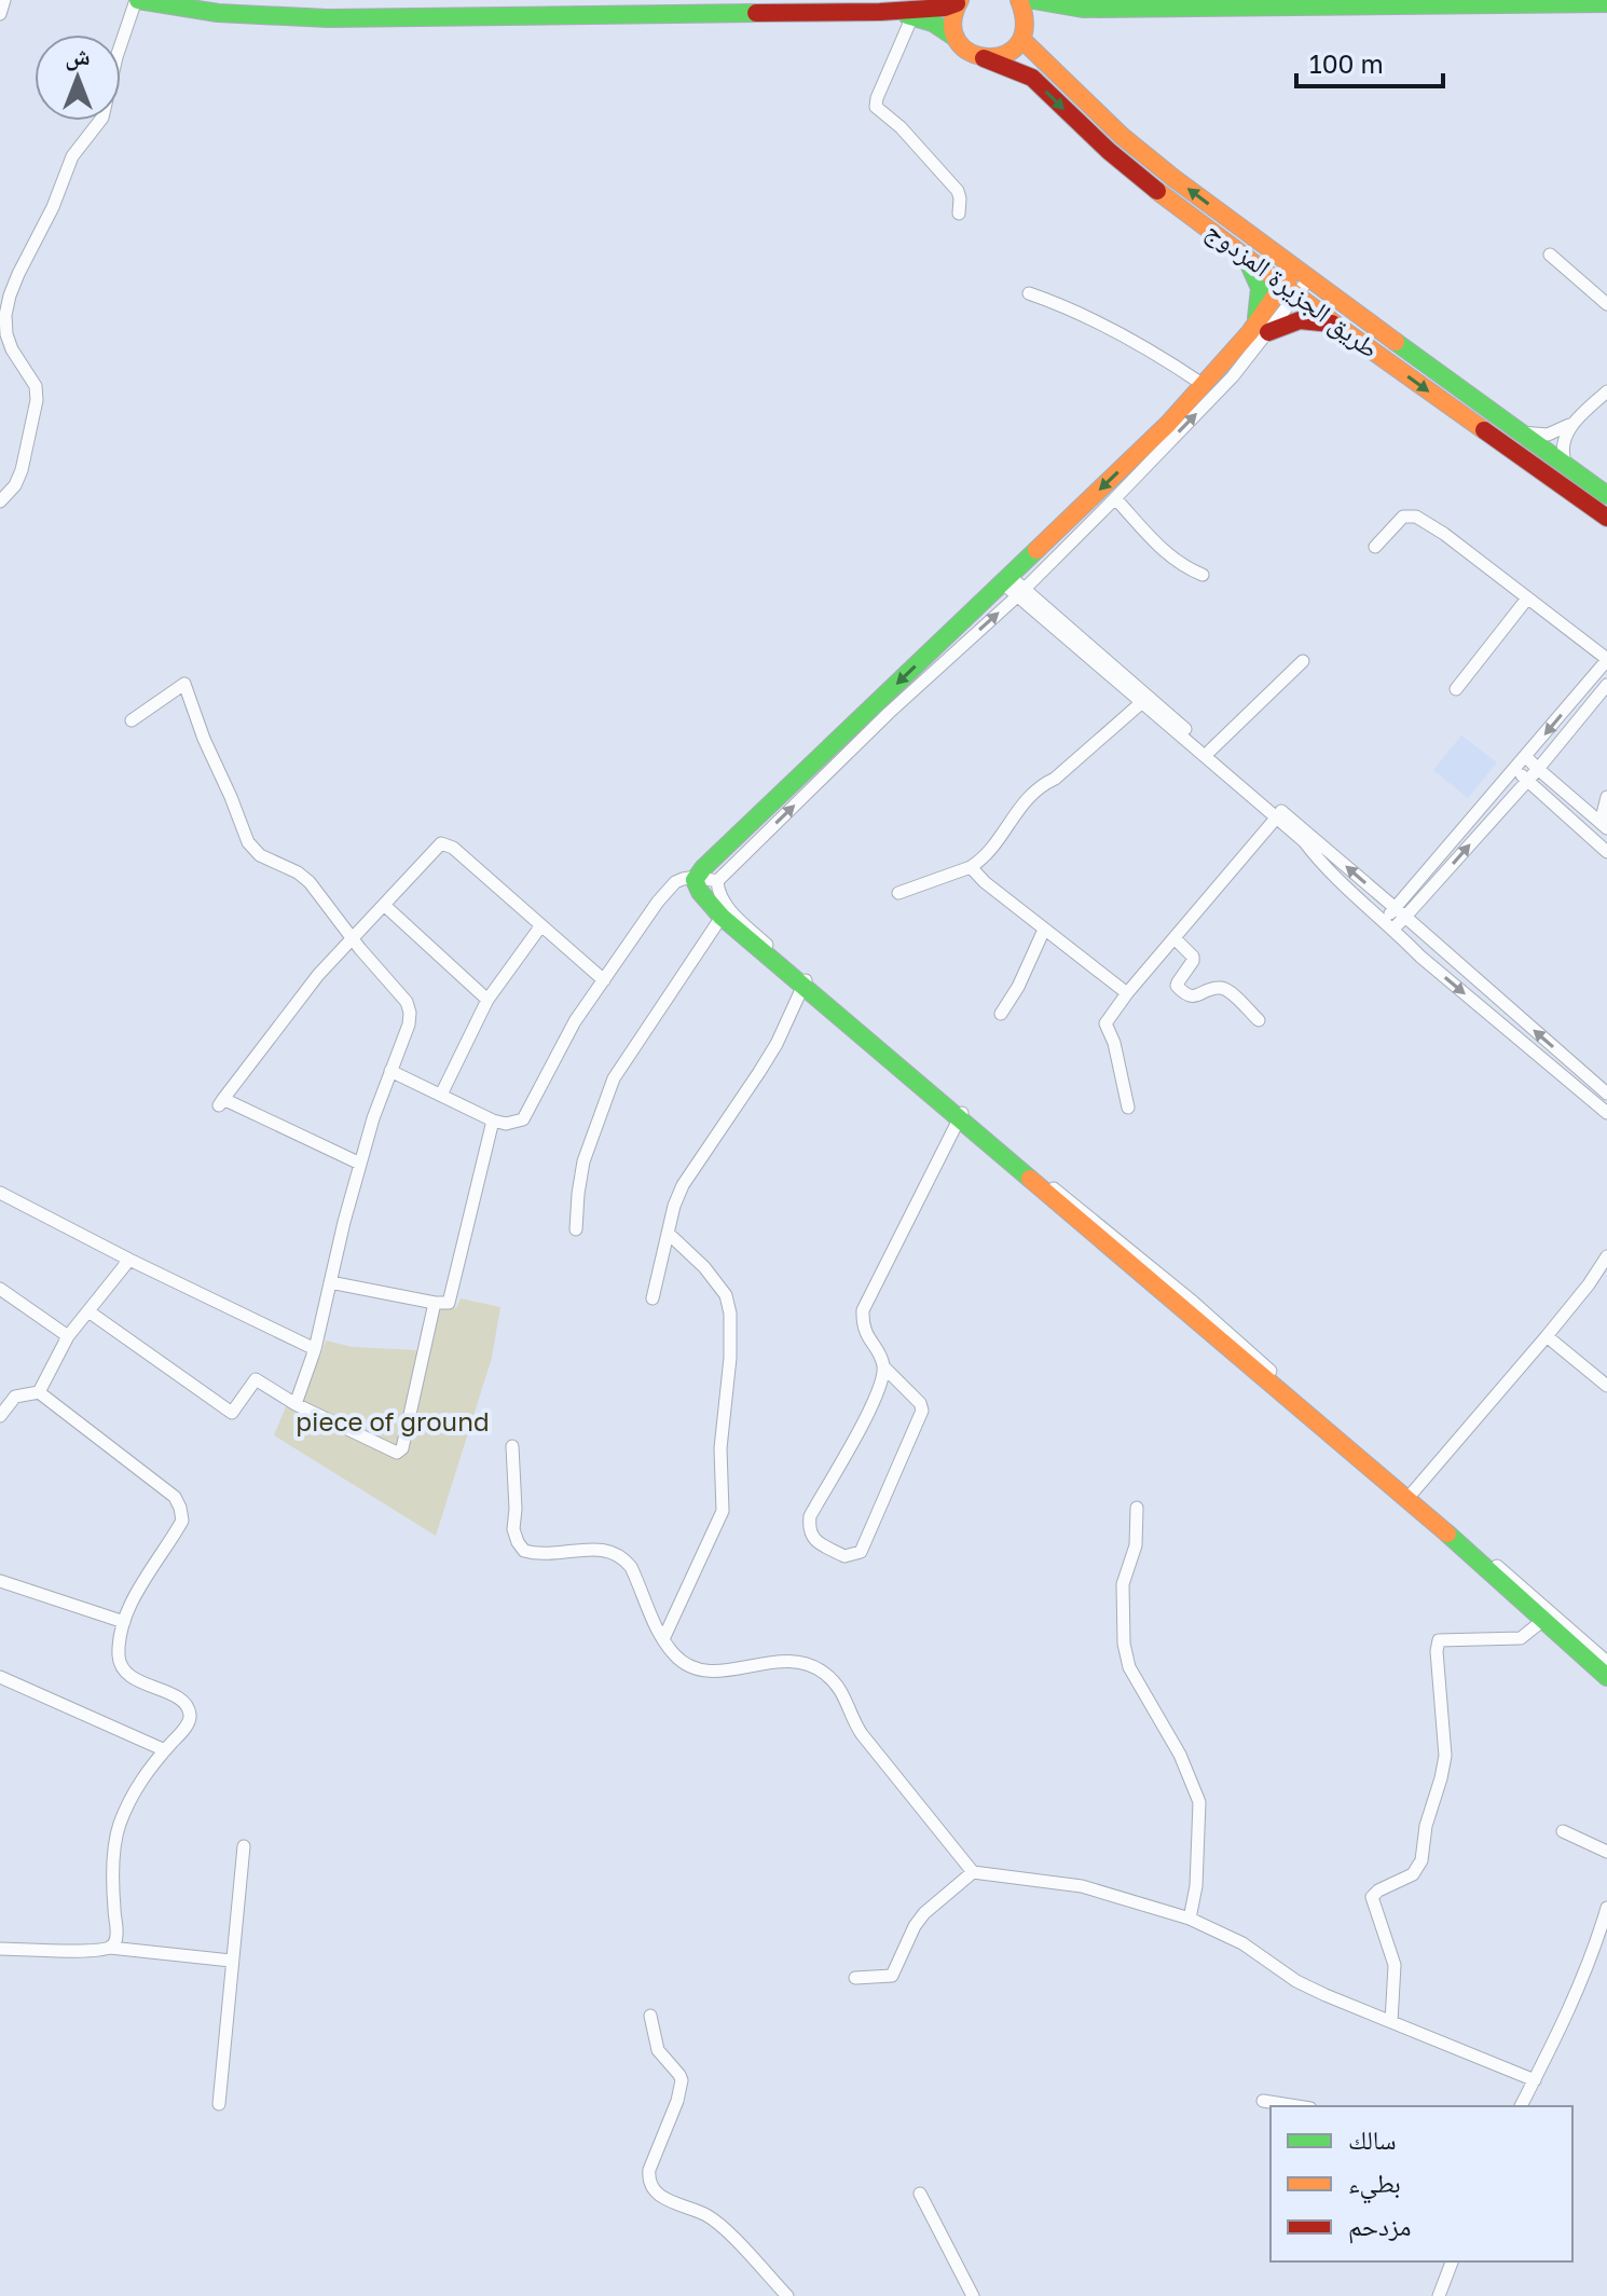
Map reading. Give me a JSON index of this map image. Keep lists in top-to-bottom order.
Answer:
{
  "streets": {
    "main road": ["طريق الجزيرة المزدوج"]
  },
  "parks": ["piece of ground"],
  "legend": ["سالك", "بطيء", "مزدحم"],
  "scale_bar": "100 m",
  "north": "top"
}
